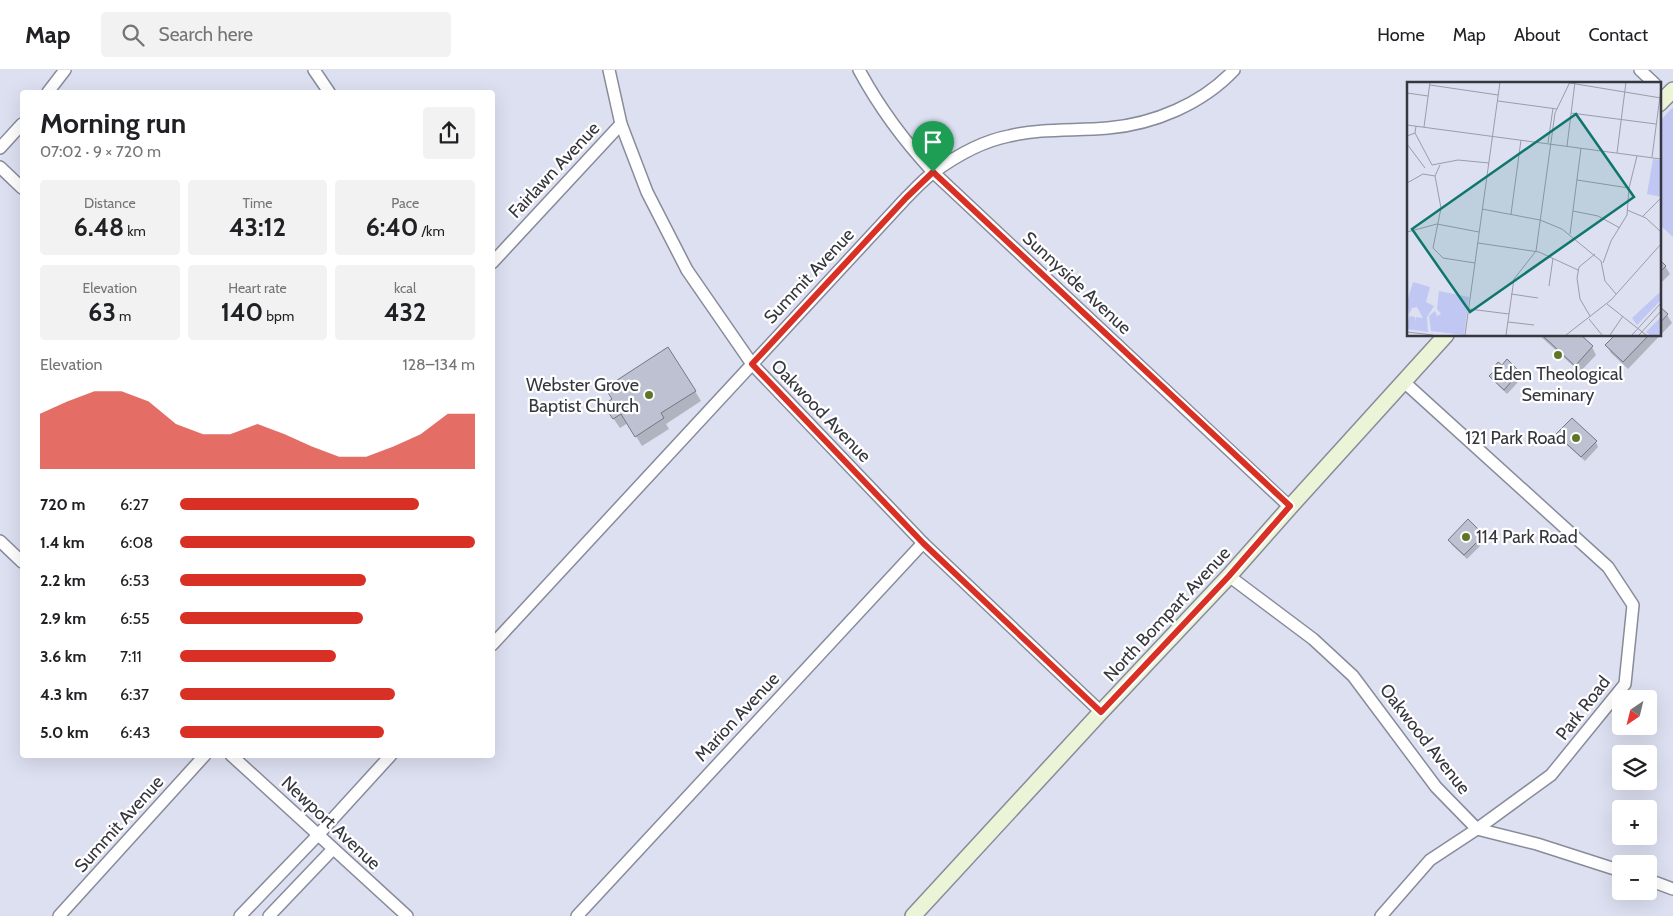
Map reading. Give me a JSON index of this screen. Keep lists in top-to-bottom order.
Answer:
{
  "streets": {
    "street": [
      "Fairlawn Avenue",
      "Summit Avenue",
      "Sunnyside Avenue",
      "Oakwood Avenue",
      "North Bompart Avenue",
      "Park Road",
      "Marion Avenue",
      "Newport Avenue"
    ]
  },
  "crossings": [
    ["Fairlawn Avenue", "Oakwood Avenue"],
    ["Summit Avenue", "Sunnyside Avenue"],
    ["Summit Avenue", "Oakwood Avenue"],
    ["Sunnyside Avenue", "North Bompart Avenue"],
    ["Oakwood Avenue", "North Bompart Avenue"],
    ["Oakwood Avenue", "Park Road"],
    ["Oakwood Avenue", "Marion Avenue"],
    ["North Bompart Avenue", "Park Road"]
  ],
  "places": [
    "Eden Theological Seminary",
    "Webster Grove Baptist Church",
    "121 Park Road",
    "114 Park Road"
  ],
  "north": "bottom left",
  "page": {
    "header": "Map",
    "search": "Search here",
    "nav": [
      "Home",
      "Map",
      "About",
      "Contact"
    ],
    "heading": ["Morning run", "07:02 · 9 × 720 m"],
    "stats": [
      ["Distance", "6.48 km"],
      ["Time", "43:12"],
      ["Pace", "6:40 /km"],
      ["Elevation", "63 m"],
      ["Heart rate", "140 bpm"],
      ["kcal", "432"]
    ],
    "chart": ["Elevation", "128–134 m"],
    "list": [
      {
        "name": "720 m",
        "note": "6:27"
      },
      {
        "name": "1.4 km",
        "note": "6:08"
      },
      {
        "name": "2.2 km",
        "note": "6:53"
      },
      {
        "name": "2.9 km",
        "note": "6:55"
      },
      {
        "name": "3.6 km",
        "note": "7:11"
      },
      {
        "name": "4.3 km",
        "note": "6:37"
      },
      {
        "name": "5.0 km",
        "note": "6:43"
      }
    ],
    "map_buttons": ["+", "−"]
  }
}
